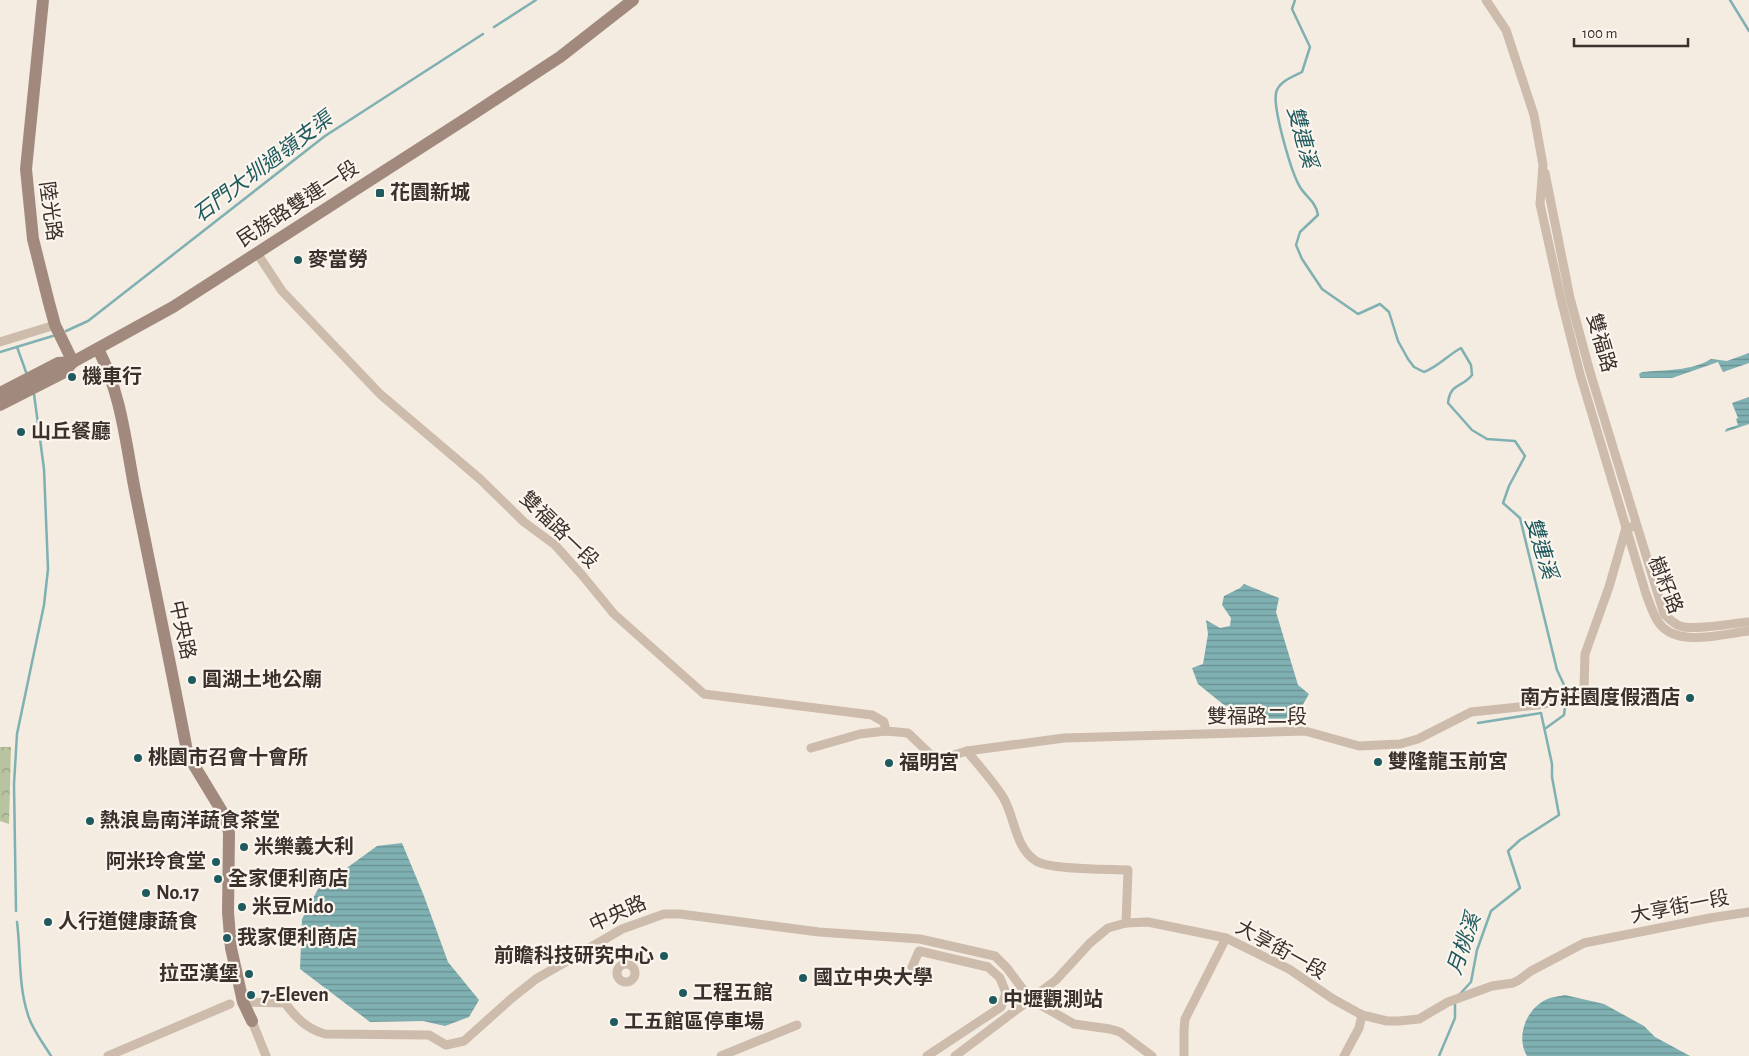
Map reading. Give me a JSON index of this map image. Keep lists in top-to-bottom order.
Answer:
{
  "streets": {
    "street": [
      "民族路雙連一段",
      "陸光路",
      "雙福路",
      "雙福路一段",
      "樹籽路",
      "中央路",
      "雙福路二段",
      "大享街一段"
    ]
  },
  "crossings": [
    ["民族路雙連一段", "陸光路"],
    ["民族路雙連一段", "雙福路一段"],
    ["民族路雙連一段", "中央路"],
    ["雙福路", "樹籽路"],
    ["雙福路一段", "雙福路二段"],
    ["樹籽路", "雙福路二段"],
    ["中央路", "大享街一段"]
  ],
  "water": ["雙連溪", "石門大圳過嶺支渠", "月桃溪"],
  "places": {
    "transit": ["花園新城"],
    "other": [
      "麥當勞",
      "機車行",
      "山丘餐廳",
      "圓湖土地公廟",
      "南方莊園度假酒店",
      "桃園市召會十會所",
      "雙隆龍玉前宮",
      "福明宮",
      "熱浪島南洋蔬食茶堂",
      "米樂義大利",
      "阿米玲食堂",
      "全家便利商店",
      "No.17",
      "米豆Mido",
      "人行道健康蔬食",
      "我家便利商店",
      "前瞻科技研究中心",
      "拉亞漢堡",
      "國立中央大學",
      "工程五館",
      "7-Eleven",
      "中壢觀測站",
      "工五館區停車場"
    ]
  },
  "scale_bar": "100 m"
}
